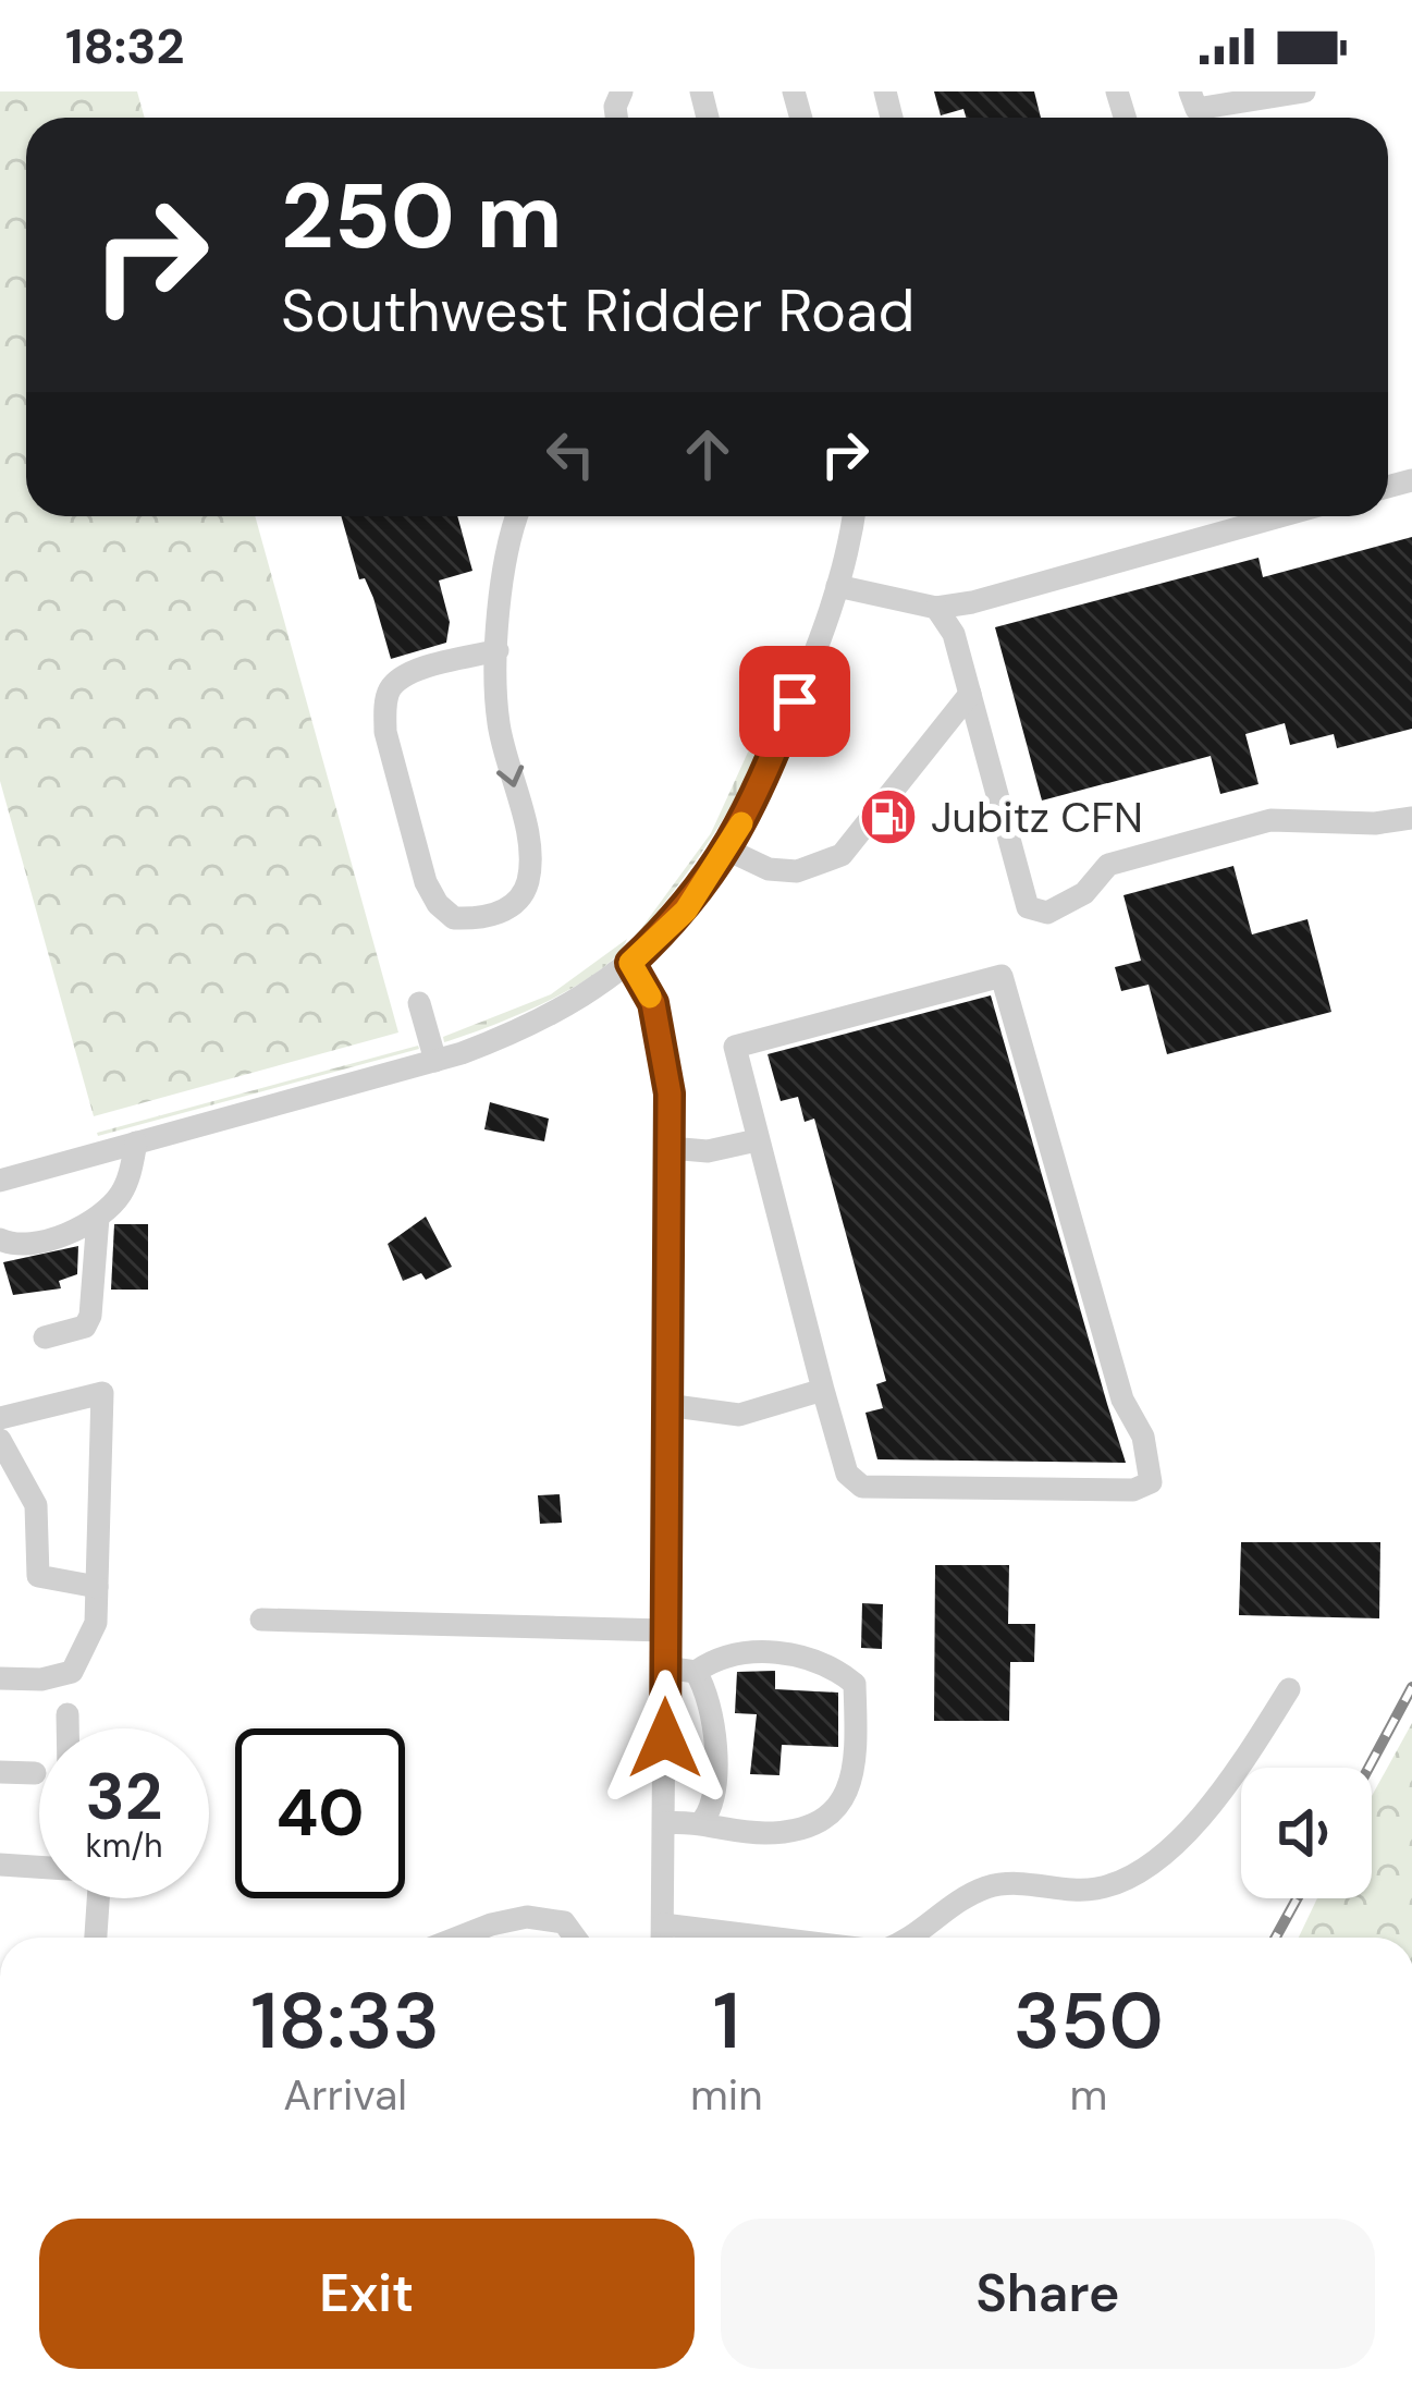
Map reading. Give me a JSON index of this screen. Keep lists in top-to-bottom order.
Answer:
{
  "places": {
    "fuel station": ["Jubitz CFN"]
  },
  "page": {
    "status": "18:32",
    "turn": ["250 m", "Southwest Ridder Road"],
    "speed": "32 km/h",
    "limit": "40",
    "eta": [
      "18:33",
      "Arrival",
      "1",
      "min",
      "350",
      "m"
    ],
    "buttons": ["Exit", "Share"]
  }
}
